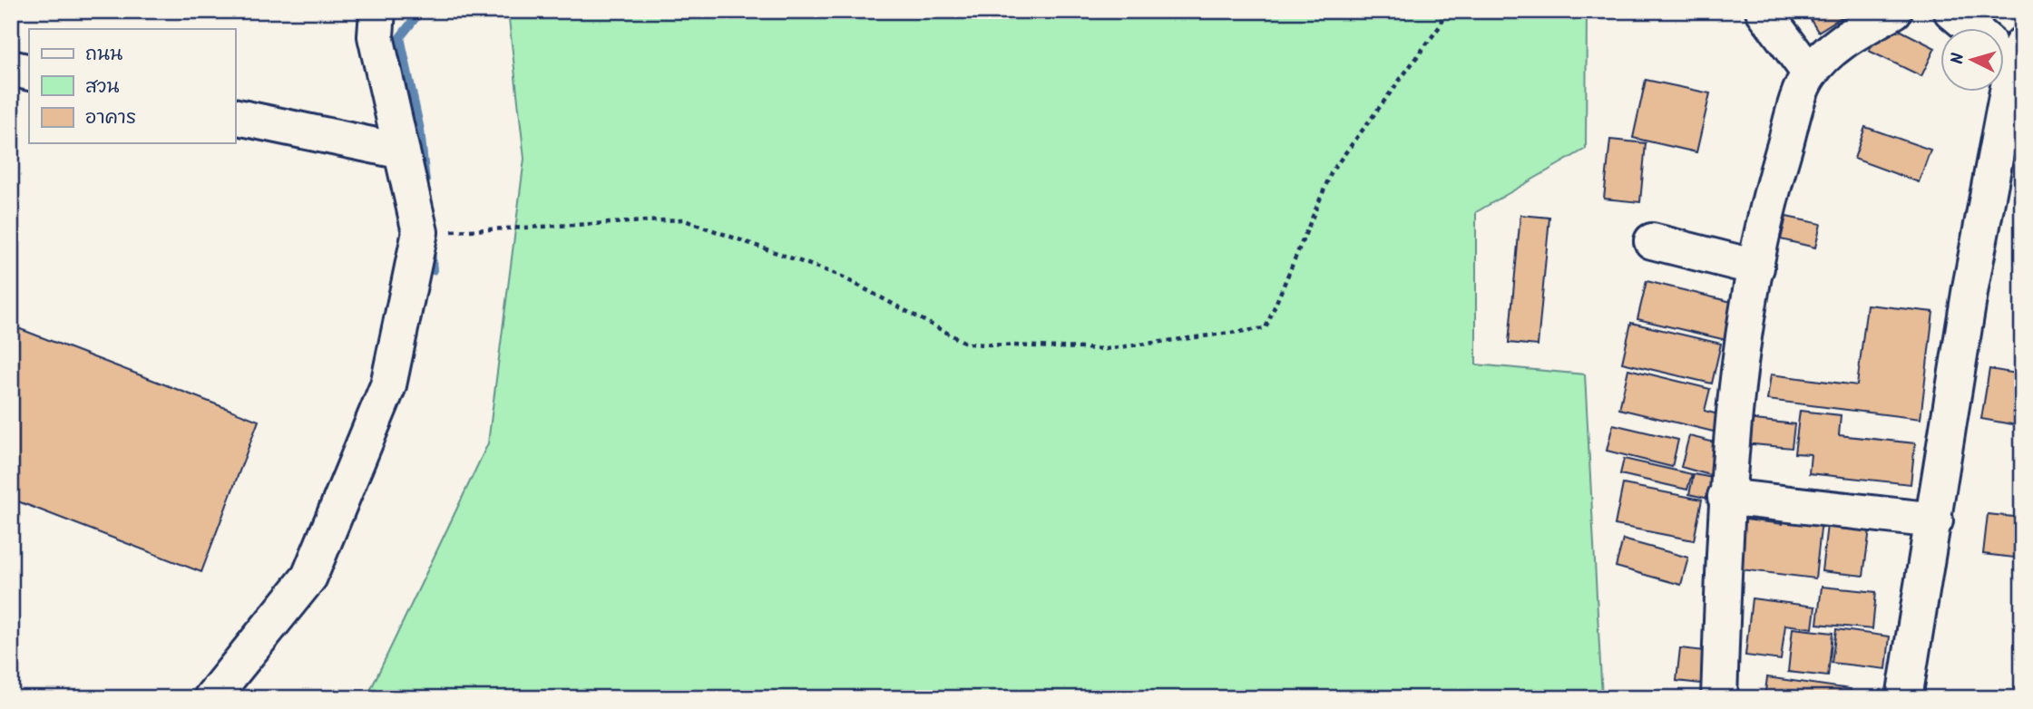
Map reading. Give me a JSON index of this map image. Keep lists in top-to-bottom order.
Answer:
{
  "legend": ["ถนน", "สวน", "อาคาร"],
  "north": "left"
}
